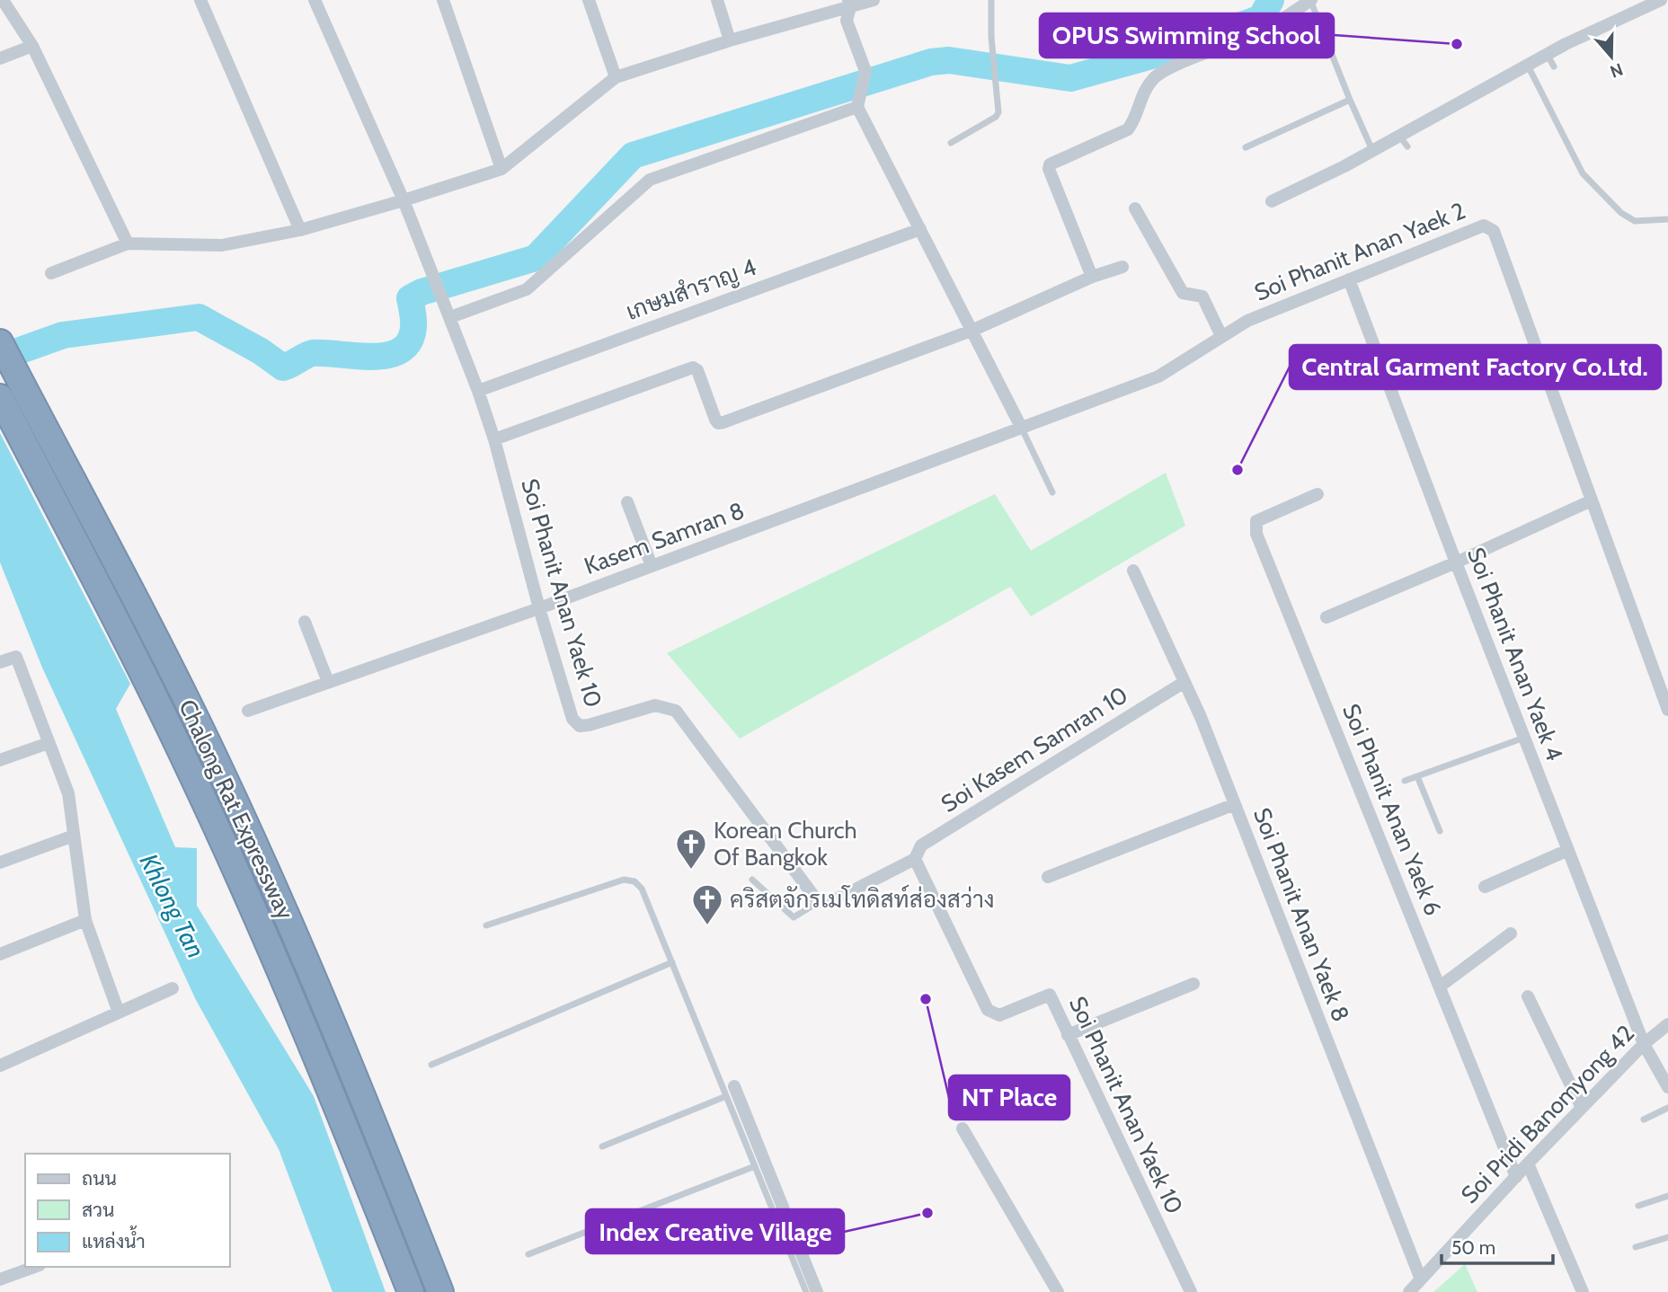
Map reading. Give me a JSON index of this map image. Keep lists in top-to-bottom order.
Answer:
{
  "streets": {
    "highway": ["Chalong Rat Expressway"],
    "street": [
      "Soi Phanit Anan Yaek 2",
      "เกษมสำราญ 4",
      "Kasem Samran 8",
      "Soi Phanit Anan Yaek 10",
      "Soi Phanit Anan Yaek 4",
      "Soi Kasem Samran 10",
      "Soi Phanit Anan Yaek 6",
      "Soi Phanit Anan Yaek 8",
      "Soi Pridi Banomyong 42"
    ]
  },
  "crossings": [
    ["Soi Phanit Anan Yaek 2", "Kasem Samran 8"],
    ["Soi Phanit Anan Yaek 2", "Soi Phanit Anan Yaek 4"],
    ["เกษมสำราญ 4", "Soi Phanit Anan Yaek 10"],
    ["Kasem Samran 8", "Soi Phanit Anan Yaek 10"],
    ["Soi Phanit Anan Yaek 10", "Soi Kasem Samran 10"],
    ["Soi Phanit Anan Yaek 4", "Soi Pridi Banomyong 42"],
    ["Soi Kasem Samran 10", "Soi Phanit Anan Yaek 8"],
    ["Soi Phanit Anan Yaek 6", "Soi Pridi Banomyong 42"],
    ["Soi Phanit Anan Yaek 8", "Soi Pridi Banomyong 42"]
  ],
  "water": ["Khlong Tan"],
  "places": {
    "other": [
      "OPUS Swimming School",
      "Central Garment Factory Co.Ltd.",
      "NT Place",
      "Index Creative Village"
    ],
    "church": ["Korean Church Of Bangkok", "คริสตจักรเมโทดิสท์ส่องสว่าง"]
  },
  "legend": ["ถนน", "สวน", "แหล่งน้ำ"],
  "scale_bar": "50 m",
  "north": "bottom"
}
